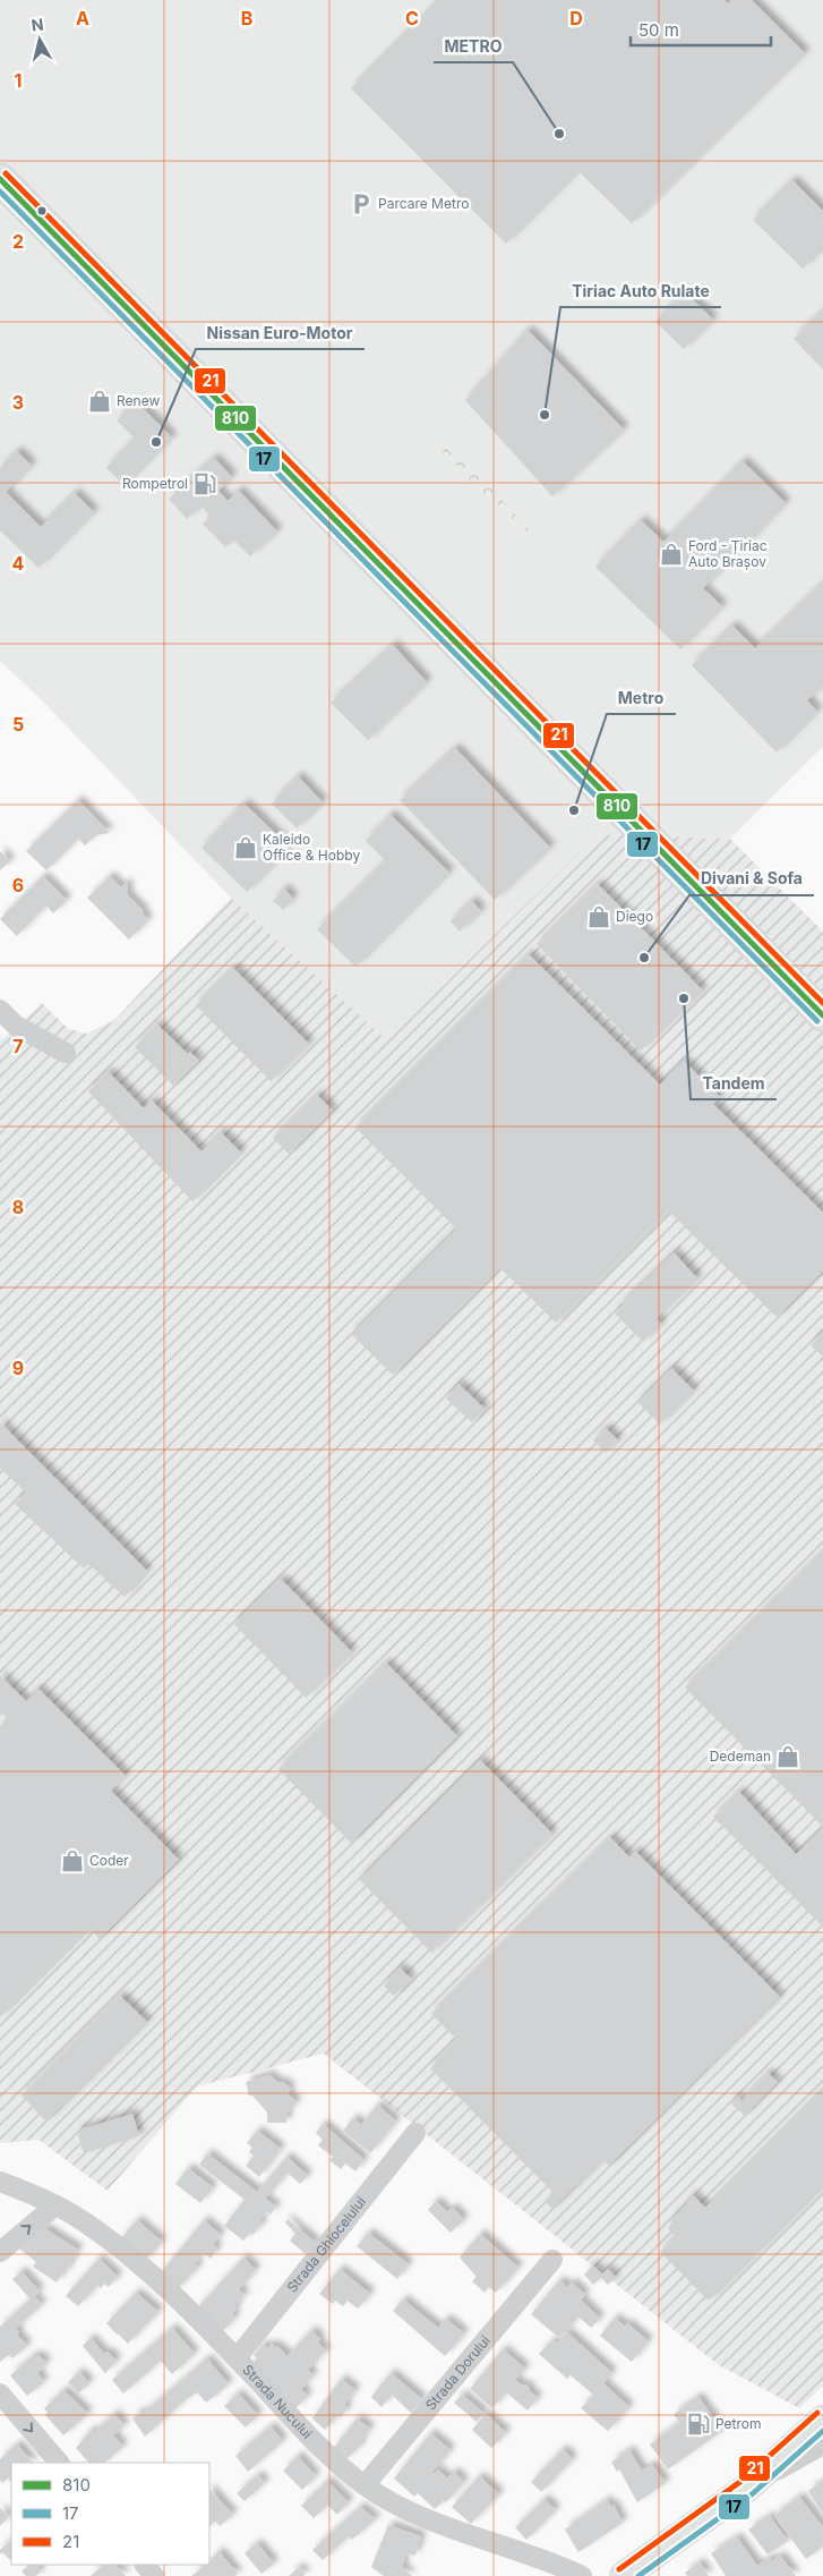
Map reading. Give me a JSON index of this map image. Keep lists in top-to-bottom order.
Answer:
{
  "streets": {
    "street": ["Strada Ghiocelului", "Strada Dorului", "Strada Nucului"]
  },
  "crossings": [
    ["Strada Ghiocelului", "Strada Nucului"],
    ["Strada Dorului", "Strada Nucului"]
  ],
  "places": {
    "other": [
      "METRO",
      "Tiriac Auto Rulate",
      "Nissan Euro-Motor",
      "Metro",
      "Divani & Sofa",
      "Tandem"
    ],
    "parking": ["Parcare Metro"],
    "shop": [
      "Renew",
      "Ford - Țiriac Auto Brașov",
      "Kaleido Office & Hobby",
      "Diego",
      "Dedeman",
      "Coder"
    ],
    "fuel station": ["Rompetrol", "Petrom"]
  },
  "lines": ["transit line 21", "transit line 810", "transit line 17"],
  "legend": ["810", "17", "21"],
  "scale_bar": "50 m",
  "north": "top",
  "grid": {
    "columns": [
      "A",
      "B",
      "C",
      "D"
    ],
    "rows": [
      "1",
      "2",
      "3",
      "4",
      "5",
      "6",
      "7",
      "8",
      "9"
    ]
  }
}
